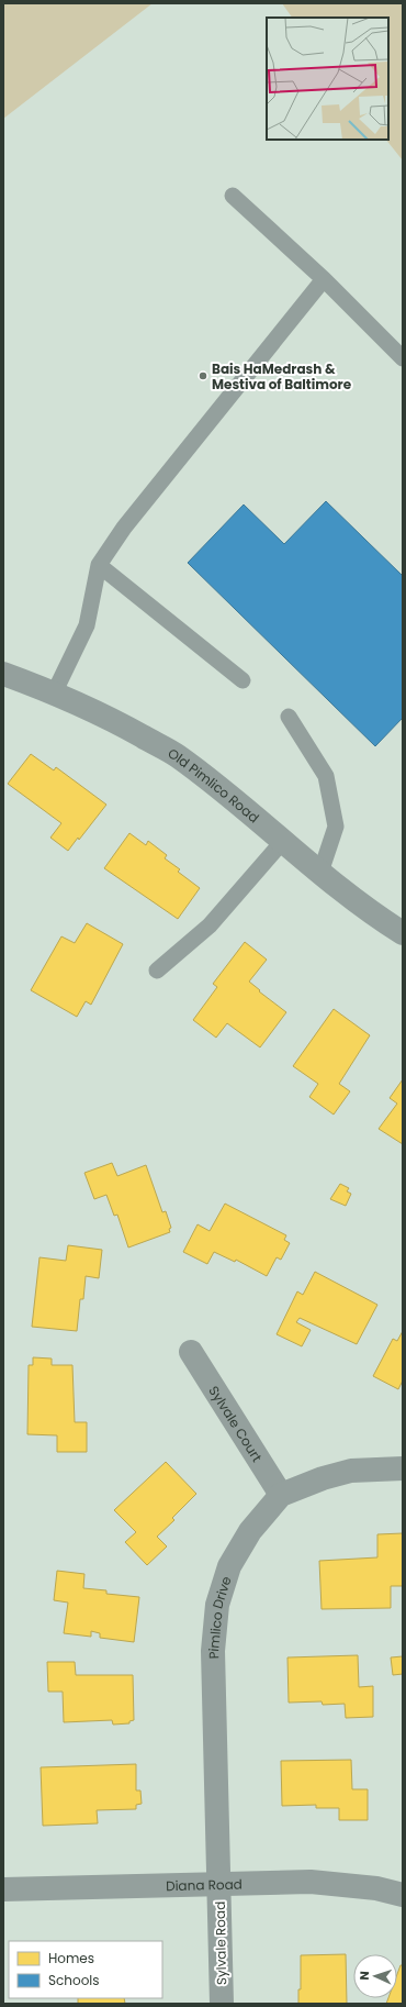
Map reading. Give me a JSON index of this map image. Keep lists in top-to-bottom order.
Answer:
{
  "streets": {
    "street": [
      "Old Pimlico Road",
      "Sylvale Court",
      "Pimlico Drive",
      "Diana Road",
      "Sylvale Road"
    ]
  },
  "crossings": [
    ["Sylvale Court", "Pimlico Drive"],
    ["Pimlico Drive", "Diana Road"],
    ["Pimlico Drive", "Sylvale Road"],
    ["Diana Road", "Sylvale Road"]
  ],
  "places": ["Bais HaMedrash & Mestiva of Baltimore"],
  "legend": ["Homes", "Schools"],
  "north": "left"
}
